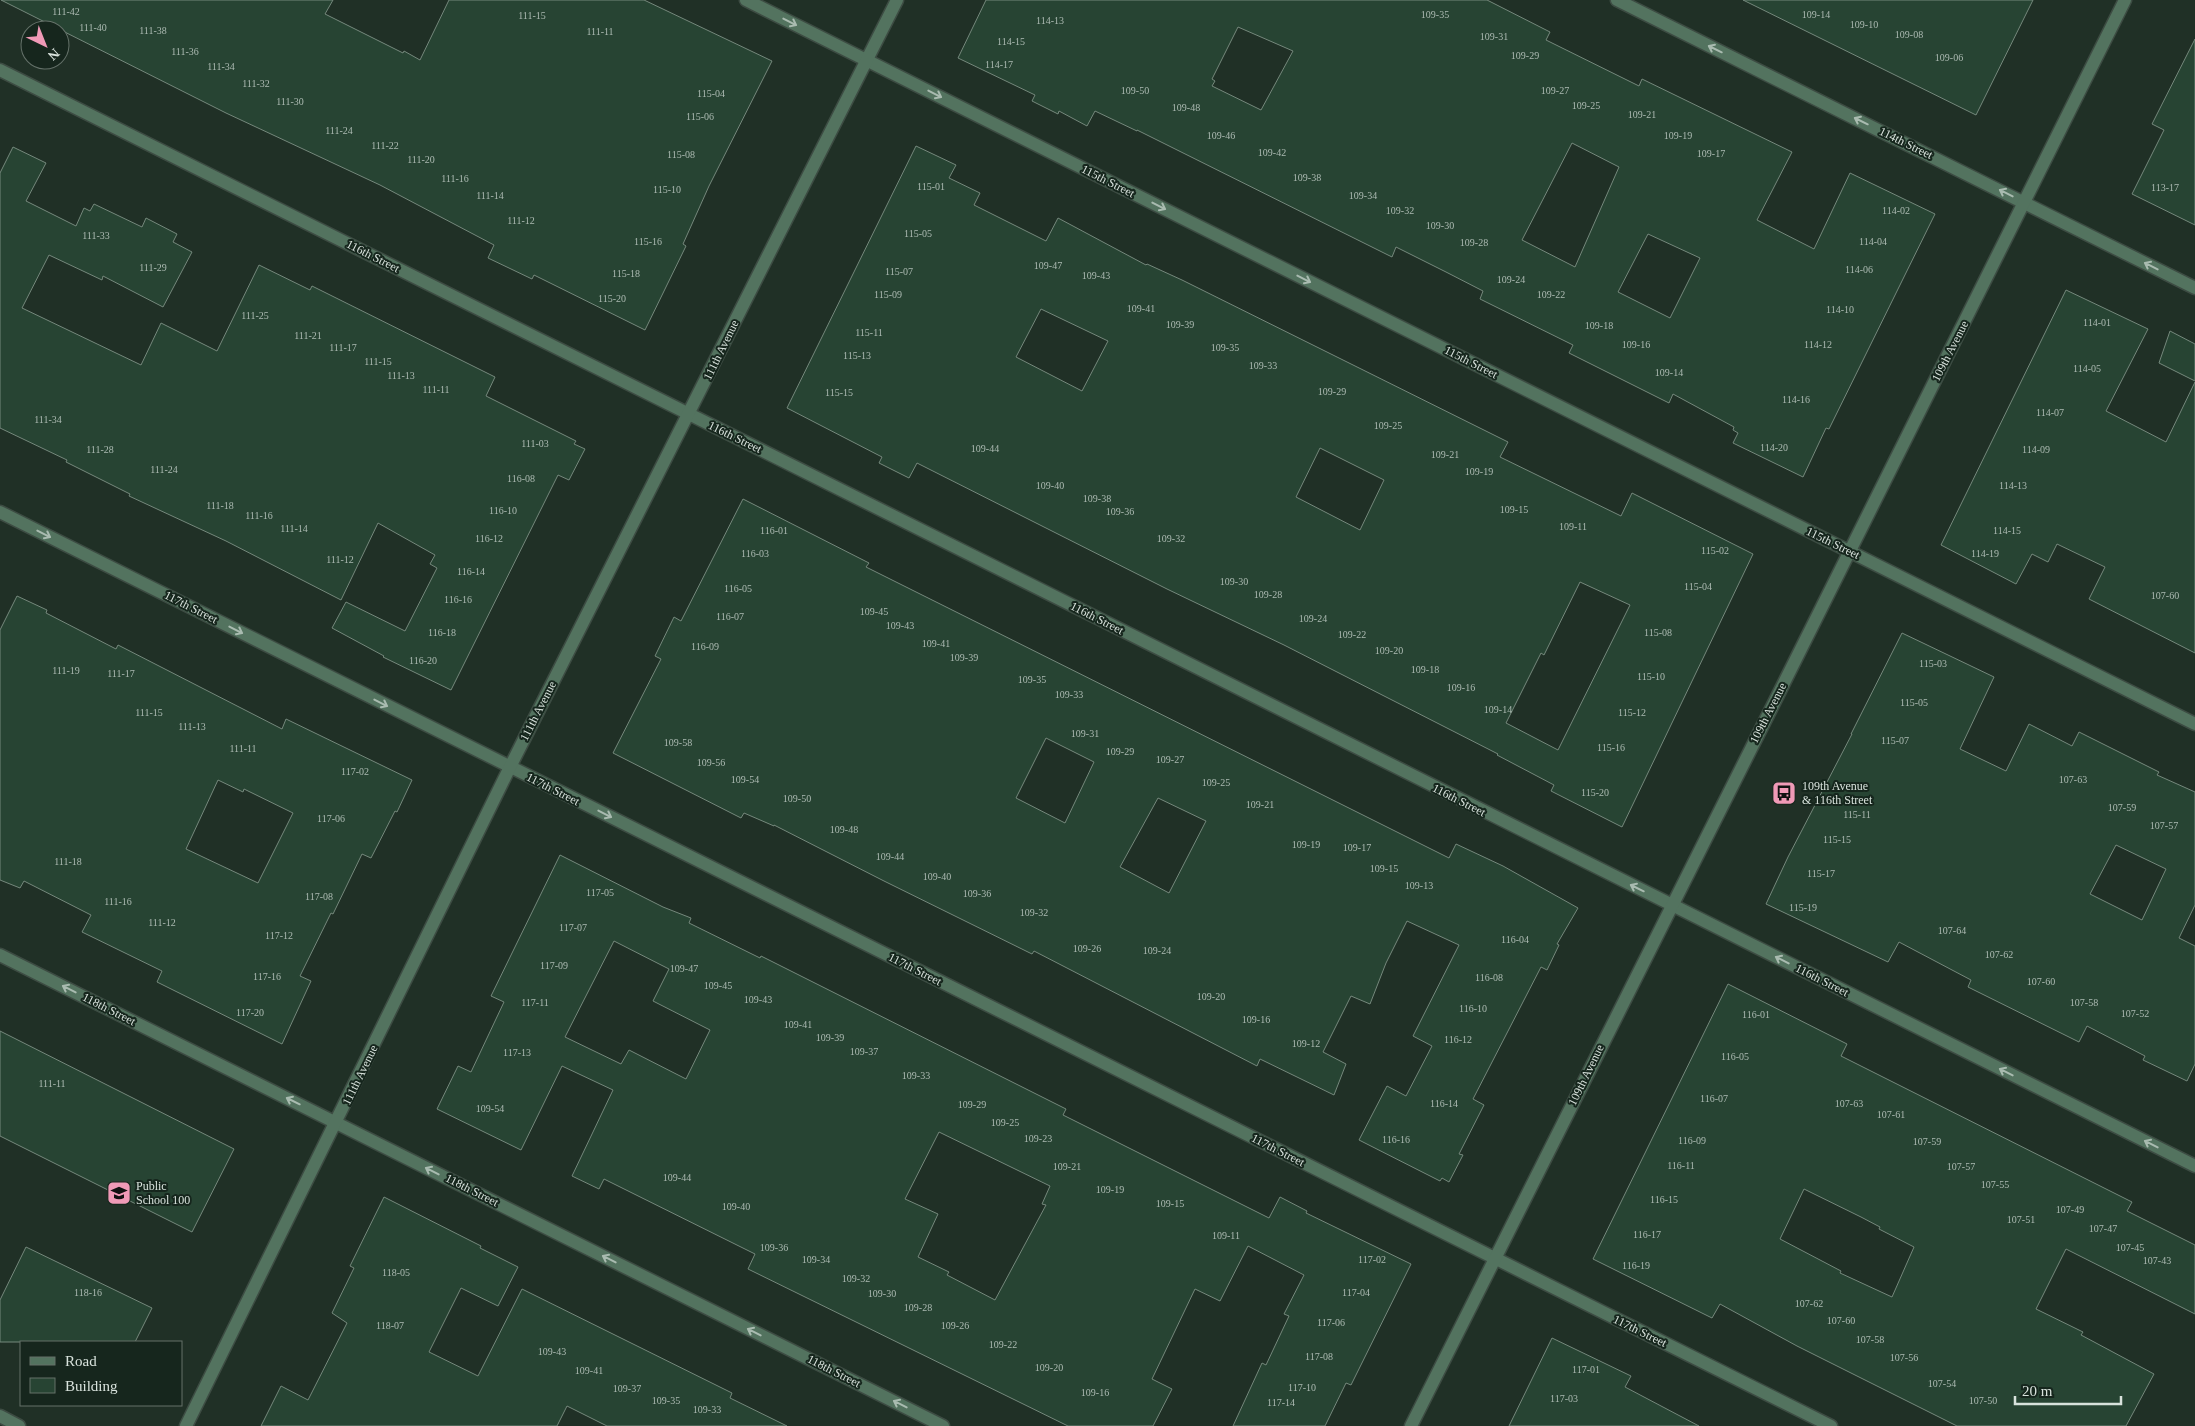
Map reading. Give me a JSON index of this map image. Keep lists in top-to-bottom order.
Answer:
{
  "streets": {
    "street": [
      "114th Street",
      "115th Street",
      "116th Street",
      "111th Avenue",
      "109th Avenue",
      "117th Street",
      "118th Street"
    ]
  },
  "crossings": [
    ["114th Street", "109th Avenue"],
    ["115th Street", "111th Avenue"],
    ["115th Street", "109th Avenue"],
    ["116th Street", "111th Avenue"],
    ["116th Street", "109th Avenue"],
    ["111th Avenue", "117th Street"],
    ["111th Avenue", "118th Street"],
    ["109th Avenue", "117th Street"]
  ],
  "one_way": [
    "114th Street",
    "115th Street",
    "116th Street",
    "117th Street",
    "118th Street"
  ],
  "places": {
    "bus stop": ["109th Avenue & 116th Street"],
    "school or university": ["Public School 100"]
  },
  "house_numbers": [
    "111-42",
    "109-35",
    "109-14",
    "111-15",
    "114-13",
    "109-10",
    "111-40",
    "111-38",
    "111-11",
    "109-08",
    "109-31",
    "114-15",
    "111-36",
    "109-29",
    "109-06",
    "114-17",
    "111-34",
    "111-32",
    "109-50",
    "109-27",
    "115-04",
    "111-30",
    "109-25",
    "109-48",
    "109-21",
    "115-06",
    "111-24",
    "109-46",
    "109-19",
    "111-22",
    "109-42",
    "109-17",
    "115-08",
    "111-20",
    "109-38",
    "111-16",
    "115-01",
    "113-17",
    "115-10",
    "111-14",
    "109-34",
    "109-32",
    "114-02",
    "111-12",
    "109-30",
    "115-05",
    "111-33",
    "115-16",
    "114-04",
    "109-28",
    "109-47",
    "111-29",
    "114-06",
    "115-07",
    "115-18",
    "109-43",
    "109-24",
    "115-09",
    "109-22",
    "115-20",
    "109-41",
    "114-10",
    "111-25",
    "114-01",
    "109-39",
    "109-18",
    "115-11",
    "111-21",
    "109-16",
    "114-12",
    "111-17",
    "109-35",
    "115-13",
    "111-15",
    "109-33",
    "114-05",
    "109-14",
    "111-13",
    "111-11",
    "109-29",
    "115-15",
    "114-16",
    "114-07",
    "111-34",
    "109-25",
    "111-03",
    "114-20",
    "109-44",
    "111-28",
    "114-09",
    "109-21",
    "111-24",
    "109-19",
    "116-08",
    "109-40",
    "114-13",
    "109-38",
    "111-18",
    "109-15",
    "116-10",
    "109-36",
    "111-16",
    "109-11",
    "111-14",
    "116-01",
    "114-15",
    "116-12",
    "109-32",
    "115-02",
    "116-03",
    "114-19",
    "111-12",
    "116-14",
    "109-30",
    "115-04",
    "116-05",
    "109-28",
    "107-60",
    "116-16",
    "109-45",
    "116-07",
    "109-24",
    "109-43",
    "116-18",
    "115-08",
    "109-22",
    "109-41",
    "116-09",
    "109-20",
    "109-39",
    "116-20",
    "115-03",
    "109-18",
    "111-19",
    "111-17",
    "115-10",
    "109-35",
    "109-16",
    "109-33",
    "115-05",
    "109-14",
    "111-15",
    "115-12",
    "111-13",
    "109-31",
    "115-07",
    "109-58",
    "115-16",
    "111-11",
    "109-29",
    "109-27",
    "109-56",
    "117-02",
    "109-54",
    "107-63",
    "109-25",
    "115-20",
    "109-50",
    "109-21",
    "107-59",
    "115-11",
    "117-06",
    "107-57",
    "109-48",
    "115-15",
    "109-19",
    "109-17",
    "109-44",
    "111-18",
    "109-15",
    "115-17",
    "109-40",
    "109-13",
    "117-05",
    "109-36",
    "117-08",
    "111-16",
    "115-19",
    "109-32",
    "111-12",
    "117-07",
    "107-64",
    "117-12",
    "116-04",
    "109-26",
    "109-24",
    "107-62",
    "117-09",
    "109-47",
    "117-16",
    "116-08",
    "107-60",
    "109-45",
    "109-20",
    "109-43",
    "117-11",
    "107-58",
    "116-10",
    "117-20",
    "107-52",
    "116-01",
    "109-16",
    "109-41",
    "109-39",
    "116-12",
    "109-12",
    "109-37",
    "117-13",
    "116-05",
    "109-33",
    "111-11",
    "116-07",
    "116-14",
    "107-63",
    "109-29",
    "109-54",
    "107-61",
    "109-25",
    "109-23",
    "116-16",
    "116-09",
    "107-59",
    "116-11",
    "109-21",
    "107-57",
    "109-44",
    "107-55",
    "109-19",
    "116-15",
    "109-15",
    "109-40",
    "107-49",
    "107-51",
    "107-47",
    "116-17",
    "109-11",
    "109-36",
    "107-45",
    "109-34",
    "117-02",
    "107-43",
    "116-19",
    "118-05",
    "109-32",
    "118-16",
    "117-04",
    "109-30",
    "107-62",
    "109-28",
    "107-60",
    "117-06",
    "118-07",
    "109-26",
    "107-58",
    "109-22",
    "109-43",
    "117-08",
    "107-56",
    "109-20",
    "117-01",
    "109-41",
    "107-54",
    "117-10",
    "109-37",
    "109-16",
    "117-03",
    "109-35",
    "107-50",
    "117-14",
    "109-33"
  ],
  "legend": ["Road", "Building"],
  "scale_bar": "20 m",
  "north": "bottom right"
}
